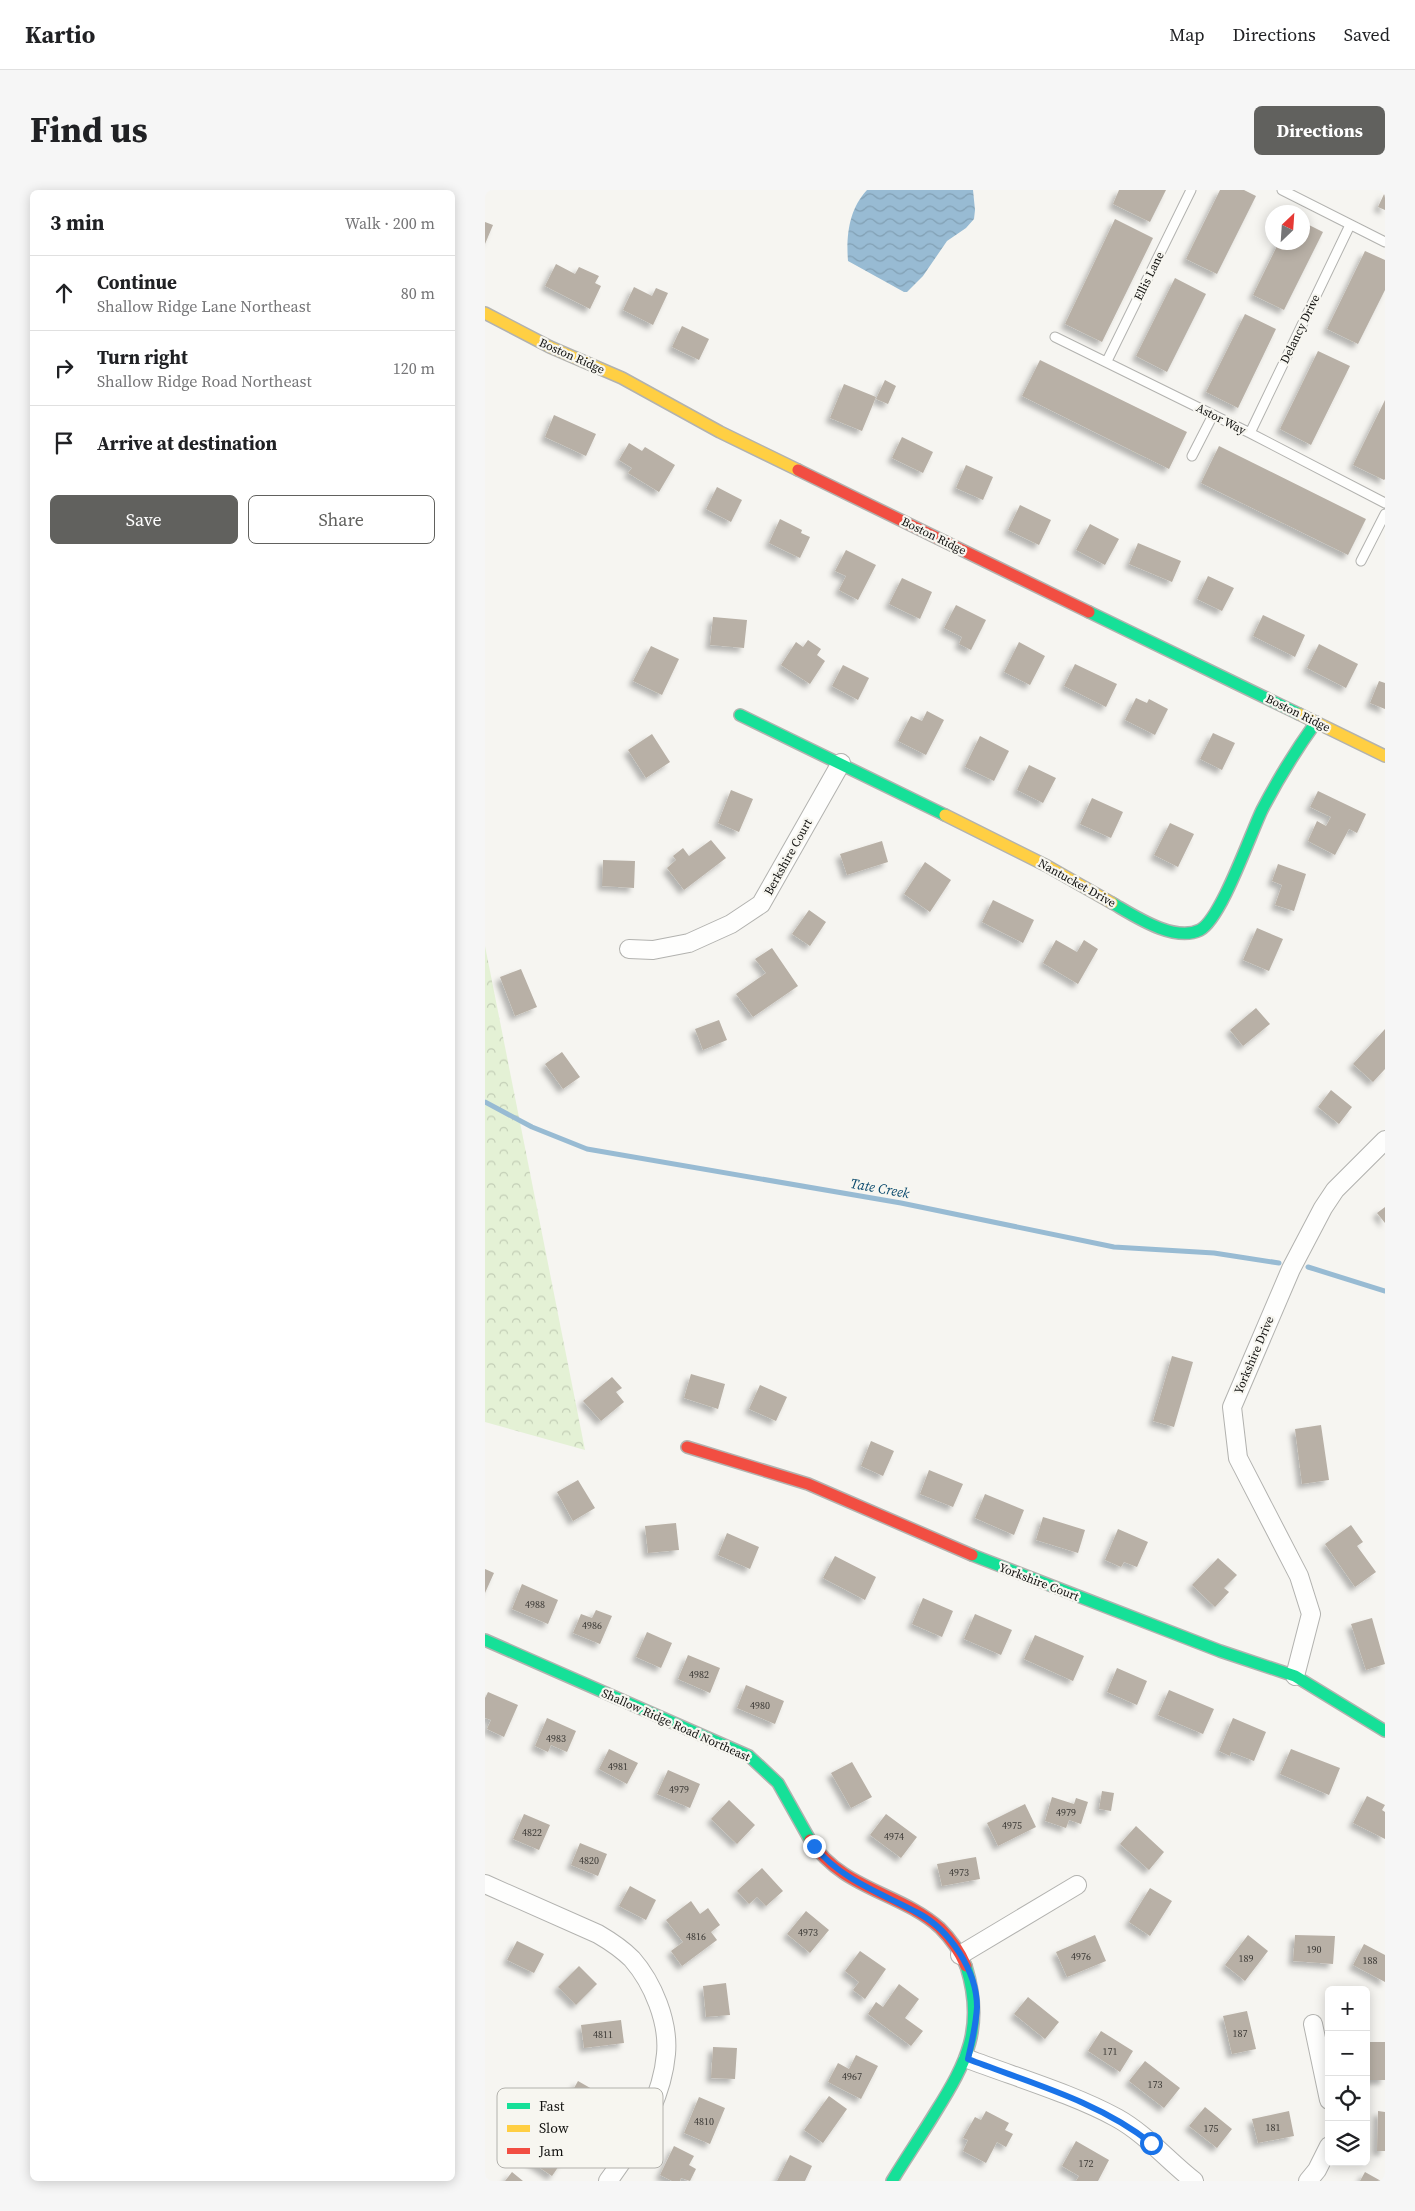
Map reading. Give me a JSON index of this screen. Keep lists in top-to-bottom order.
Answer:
{
  "streets": {
    "street": [
      "Boston Ridge",
      "Berkshire Court",
      "Nantucket Drive",
      "Yorkshire Drive",
      "Yorkshire Court",
      "Shallow Ridge Road Northeast"
    ],
    "lane": ["Ellis Lane", "Delancy Drive", "Astor Way"]
  },
  "crossings": [
    ["Ellis Lane", "Astor Way"],
    ["Delancy Drive", "Astor Way"],
    ["Boston Ridge", "Nantucket Drive"],
    ["Berkshire Court", "Nantucket Drive"],
    ["Yorkshire Drive", "Yorkshire Court"]
  ],
  "water": ["Tate Creek"],
  "house_numbers": [
    "4988",
    "4986",
    "4982",
    "4980",
    "4983",
    "4981",
    "4979",
    "4979",
    "4975",
    "4822",
    "4974",
    "4820",
    "4973",
    "4973",
    "4816",
    "190",
    "4976",
    "189",
    "188",
    "187",
    "4811",
    "171",
    "4967",
    "173",
    "4810",
    "181",
    "175",
    "172"
  ],
  "legend": ["Fast", "Slow", "Jam"],
  "north": "top right",
  "page": {
    "header": "Kartio",
    "nav": ["Map", "Directions", "Saved"],
    "title": "Find us",
    "buttons": [
      "Directions",
      ["Save", "Share"]
    ],
    "heading": ["3 min", "Walk · 200 m"],
    "list": [
      ["Continue", "Shallow Ridge Lane Northeast", "80 m"],
      ["Turn right", "Shallow Ridge Road Northeast", "120 m"],
      "Arrive at destination"
    ],
    "map_buttons": ["+", "−"]
  }
}
